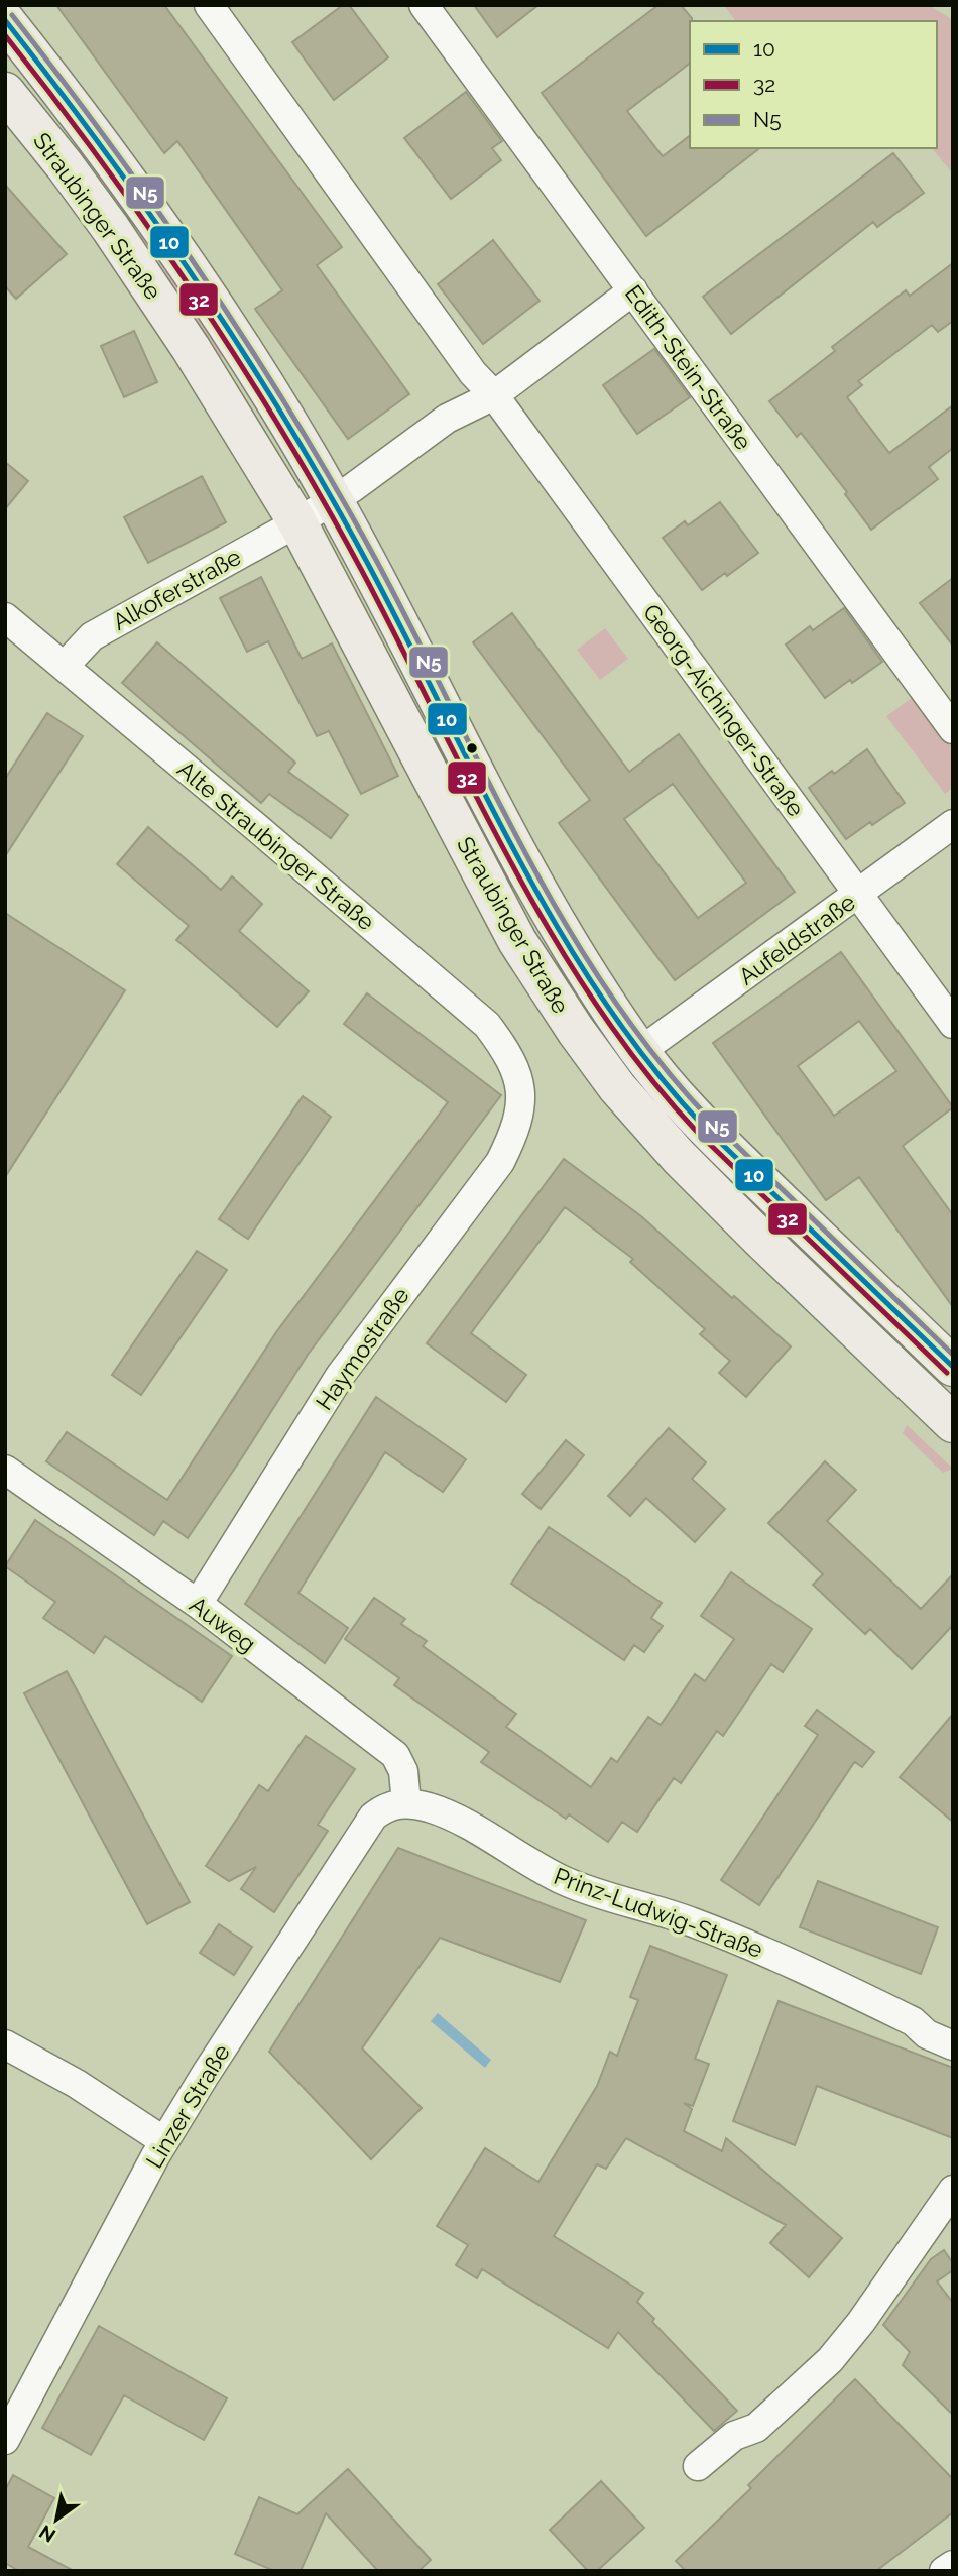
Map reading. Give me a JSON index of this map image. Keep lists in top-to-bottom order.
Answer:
{
  "streets": {
    "main road": ["Straubinger Straße"],
    "street": [
      "Edith-Stein-Straße",
      "Alkoferstraße",
      "Georg-Aichinger-Straße",
      "Alte Straubinger Straße",
      "Aufeldstraße",
      "Haymostraße",
      "Auweg",
      "Prinz-Ludwig-Straße",
      "Linzer Straße"
    ]
  },
  "crossings": [
    ["Straubinger Straße", "Alkoferstraße"],
    ["Straubinger Straße", "Aufeldstraße"],
    ["Alkoferstraße", "Alte Straubinger Straße"],
    ["Georg-Aichinger-Straße", "Aufeldstraße"],
    ["Alte Straubinger Straße", "Haymostraße"],
    ["Haymostraße", "Auweg"],
    ["Auweg", "Prinz-Ludwig-Straße"],
    ["Auweg", "Linzer Straße"],
    ["Prinz-Ludwig-Straße", "Linzer Straße"]
  ],
  "lines": ["transit line N5", "transit line 10", "transit line 32"],
  "legend": ["10", "32", "N5"],
  "north": "bottom left"
}
